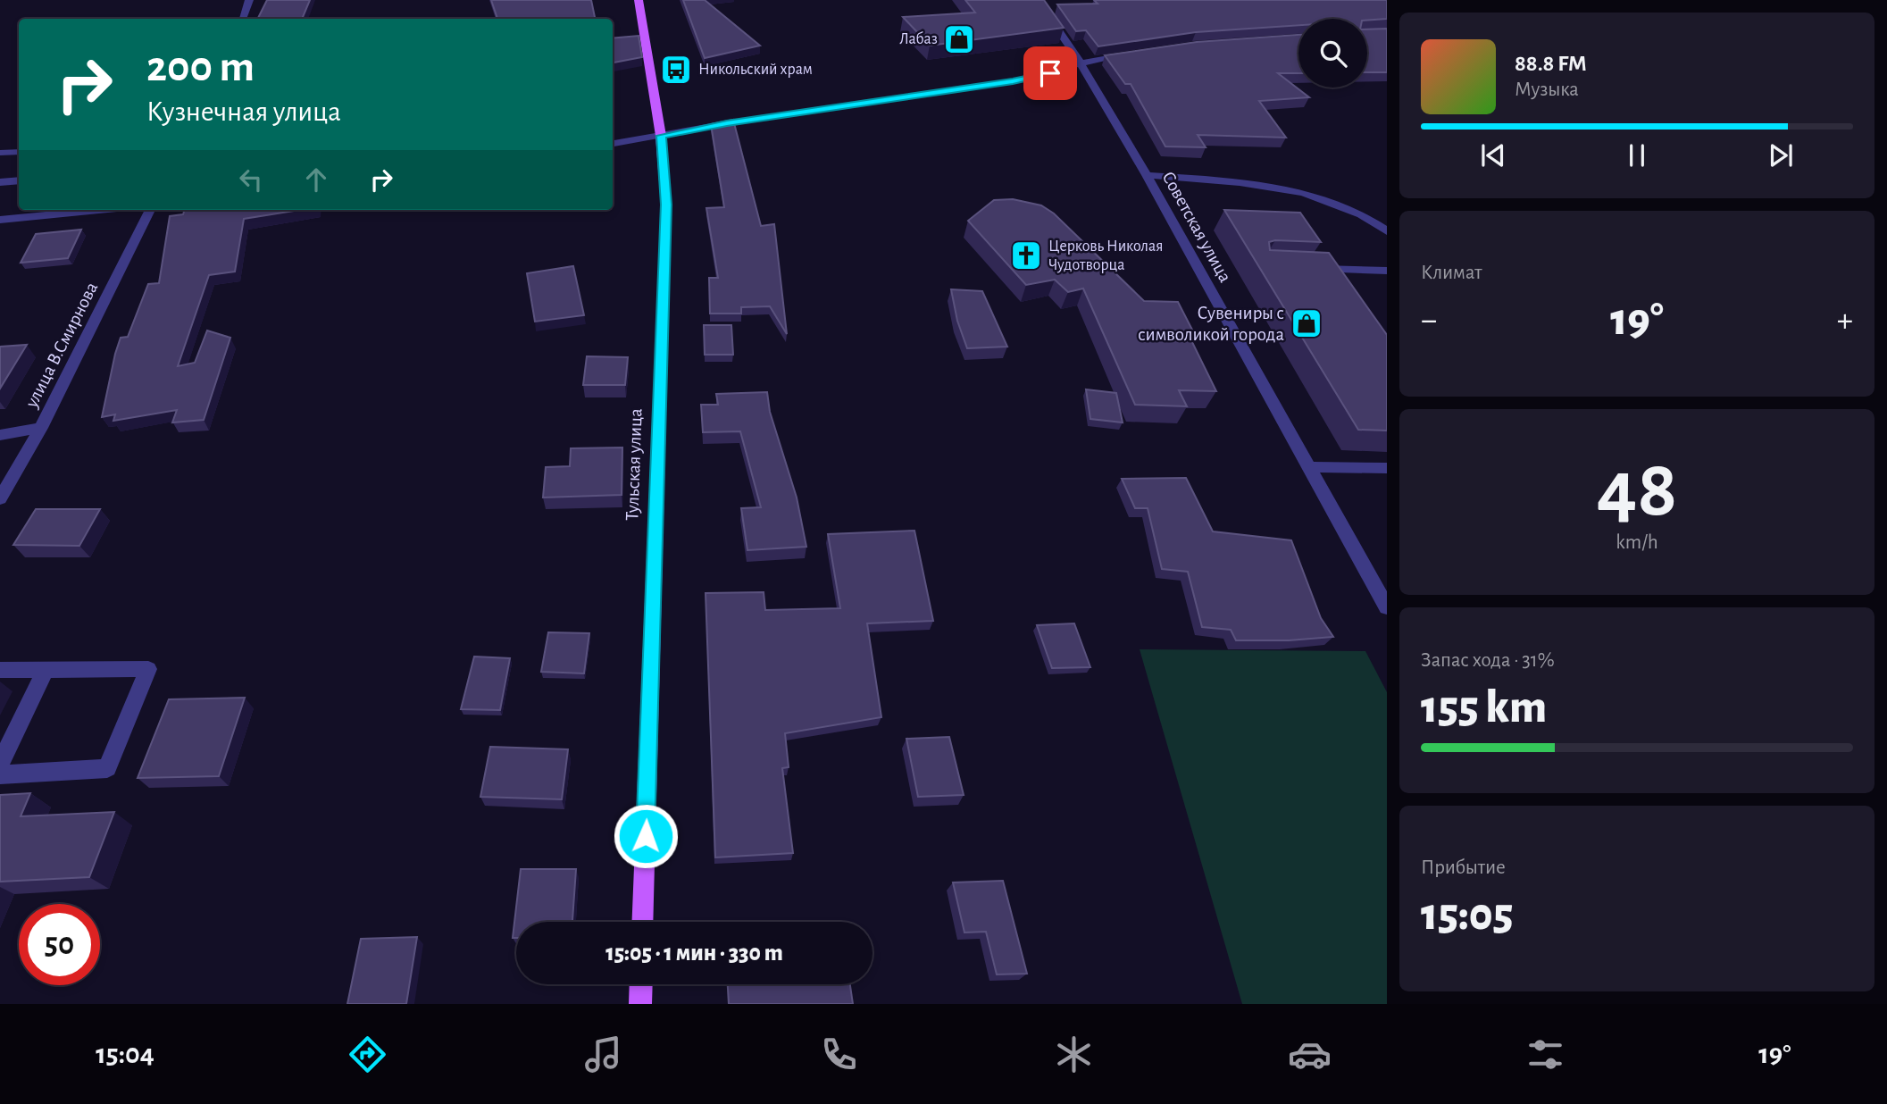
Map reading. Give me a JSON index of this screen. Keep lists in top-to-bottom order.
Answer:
{
  "streets": {
    "main road": ["Тульская улица"],
    "street": ["Советская улица", "улица В.Смирнова"]
  },
  "places": {
    "shop": ["Лабаз", "Сувениры с символикой города"],
    "bus stop": ["Никольский храм"],
    "church": ["Церковь Николая Чудотворца"]
  },
  "page": {
    "turn": ["200 m", "Кузнечная улица"],
    "song": ["88.8 FM", "Музыка"],
    "tile": [
      "Климат",
      ["48", "km/h"],
      ["Запас хода · 31%", "155 km"],
      ["Прибытие", "15:05"]
    ],
    "heat": ["−", "19°", "+"],
    "limit": "50",
    "trip": "15:05 · 1 мин · 330 m",
    "tabs": ["15:04", "19°"]
  }
}
